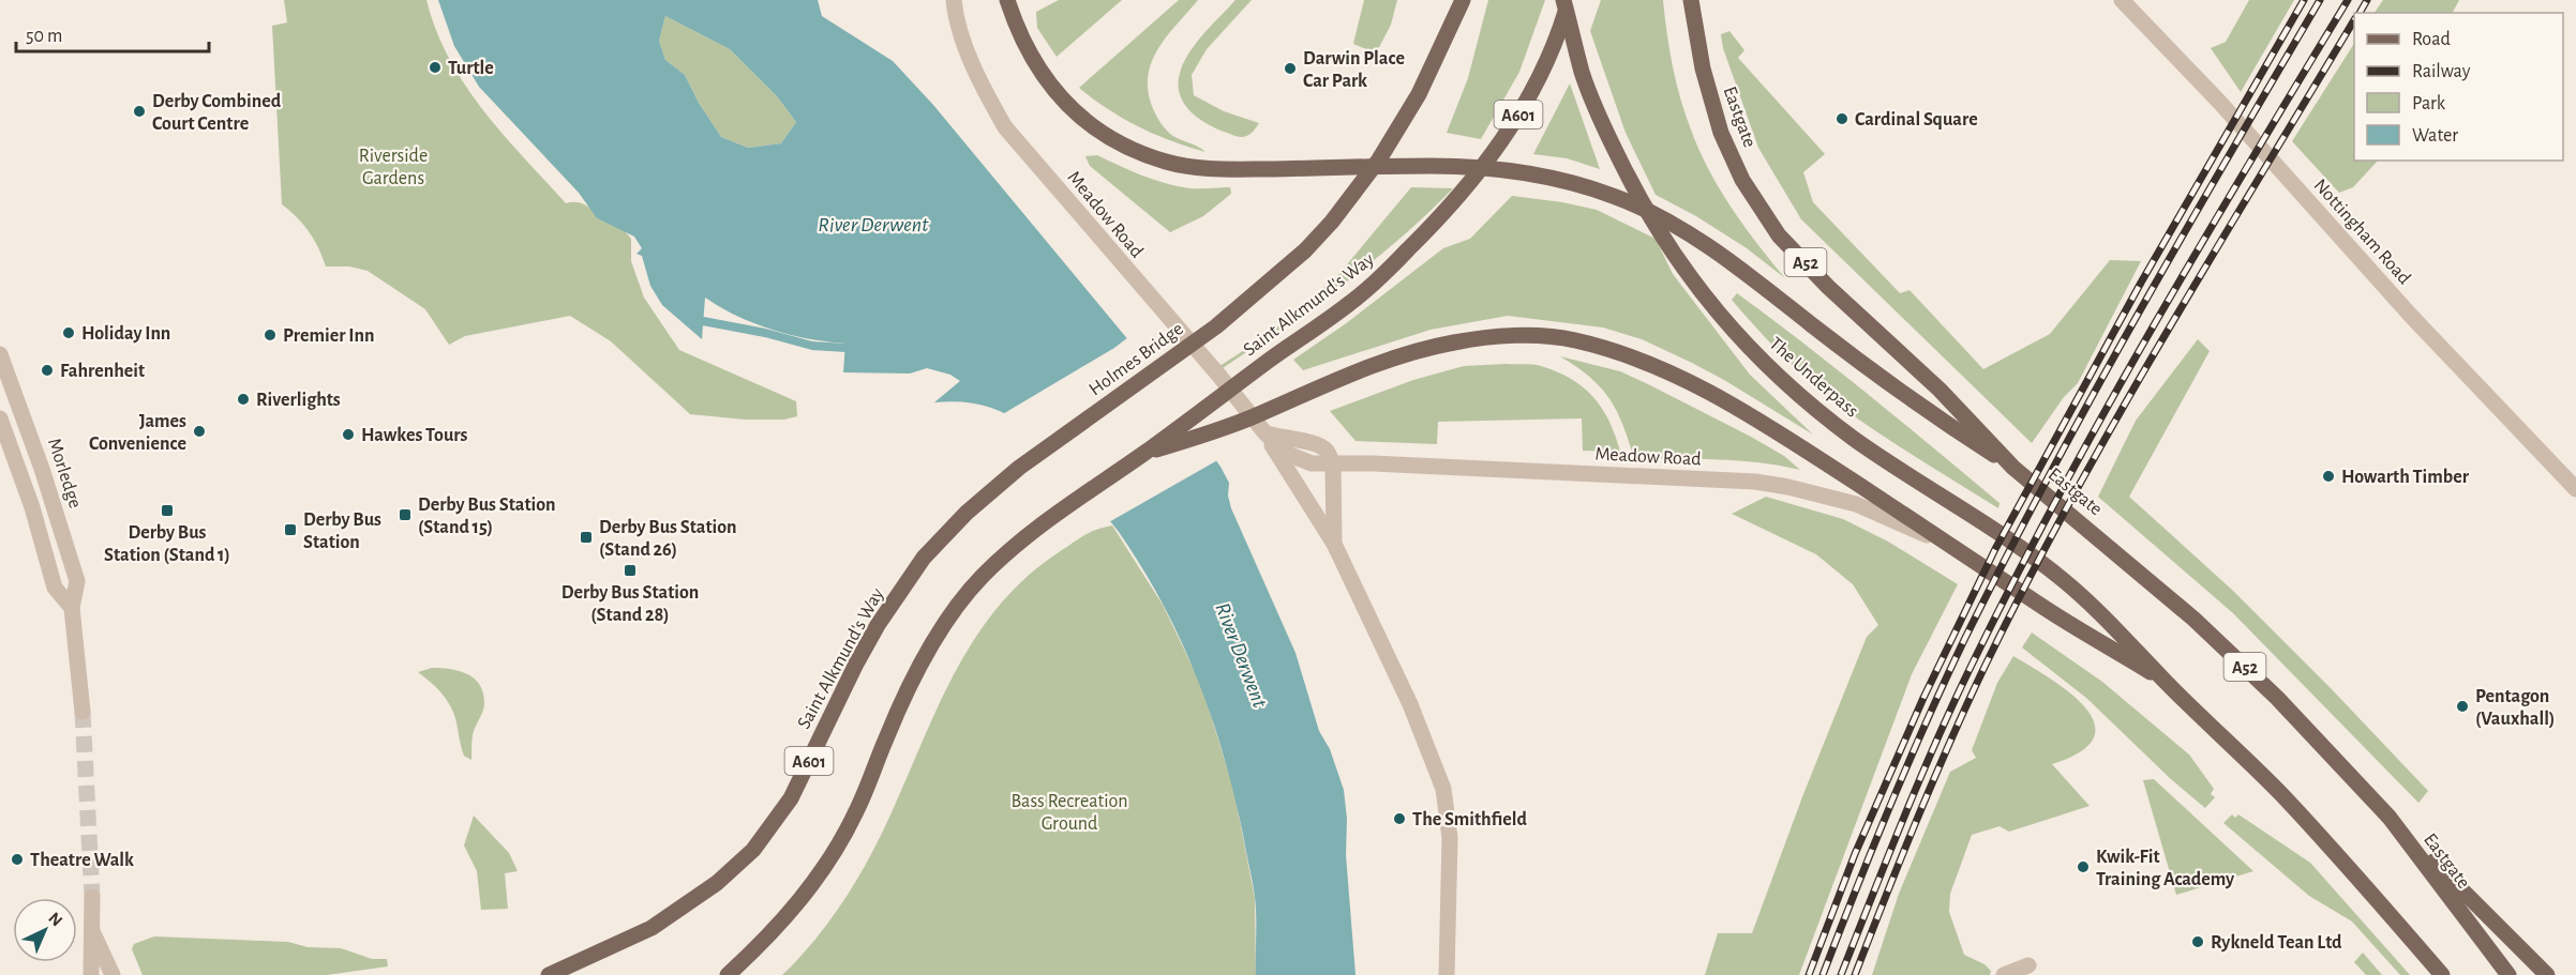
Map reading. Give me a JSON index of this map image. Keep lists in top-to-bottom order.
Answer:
{
  "streets": {
    "main road": [
      "A601",
      "Eastgate",
      "A52",
      "Saint Alkmund's Way",
      "Holmes Bridge",
      "The Underpass"
    ],
    "street": ["Meadow Road", "Nottingham Road", "Morledge"]
  },
  "crossings": [
    ["A601", "Saint Alkmund's Way"],
    ["A601", "Holmes Bridge"],
    ["Saint Alkmund's Way", "Holmes Bridge"]
  ],
  "water": ["River Derwent"],
  "parks": ["Riverside Gardens", "Bass Recreation Ground"],
  "places": {
    "other": [
      "Turtle",
      "Darwin Place Car Park",
      "Derby Combined Court Centre",
      "Cardinal Square",
      "Holiday Inn",
      "Premier Inn",
      "Fahrenheit",
      "Riverlights",
      "James Convenience",
      "Hawkes Tours",
      "Howarth Timber",
      "Pentagon (Vauxhall)",
      "The Smithfield",
      "Theatre Walk",
      "Kwik-Fit Training Academy",
      "Rykneld Tean Ltd"
    ],
    "transit": [
      "Derby Bus Station (Stand 1)",
      "Derby Bus Station (Stand 15)",
      "Derby Bus Station",
      "Derby Bus Station (Stand 26)",
      "Derby Bus Station (Stand 28)"
    ]
  },
  "legend": [
    "Road",
    "Railway",
    "Park",
    "Water"
  ],
  "scale_bar": "50 m",
  "north": "top right"
}
